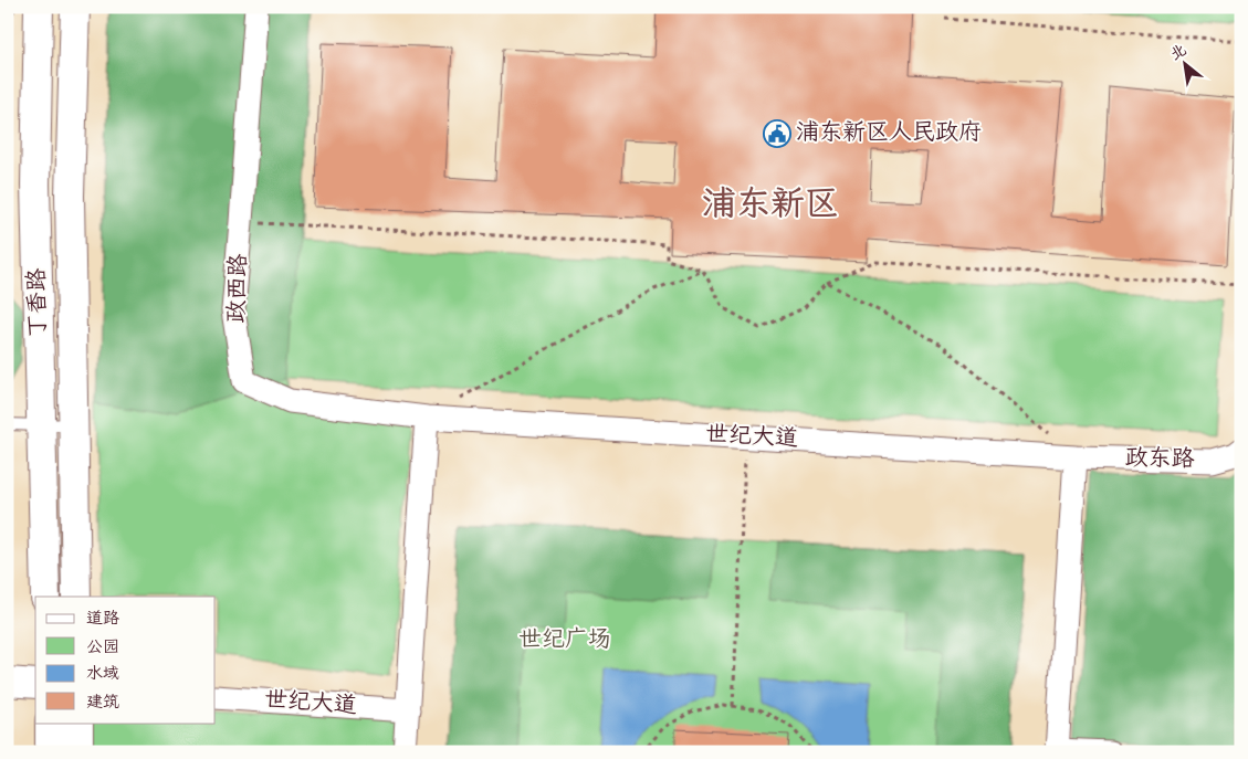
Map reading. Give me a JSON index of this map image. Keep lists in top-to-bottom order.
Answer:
{
  "streets": {
    "street": [
      "政西路",
      "丁香路",
      "世纪大道",
      "政东路"
    ]
  },
  "crossings": [
    ["政西路", "世纪大道"],
    ["世纪大道", "政东路"]
  ],
  "districts": ["浦东新区"],
  "parks": ["世纪广场"],
  "places": {
    "public building": ["浦东新区人民政府"]
  },
  "legend": [
    "道路",
    "公园",
    "水域",
    "建筑"
  ],
  "north": "top left"
}
